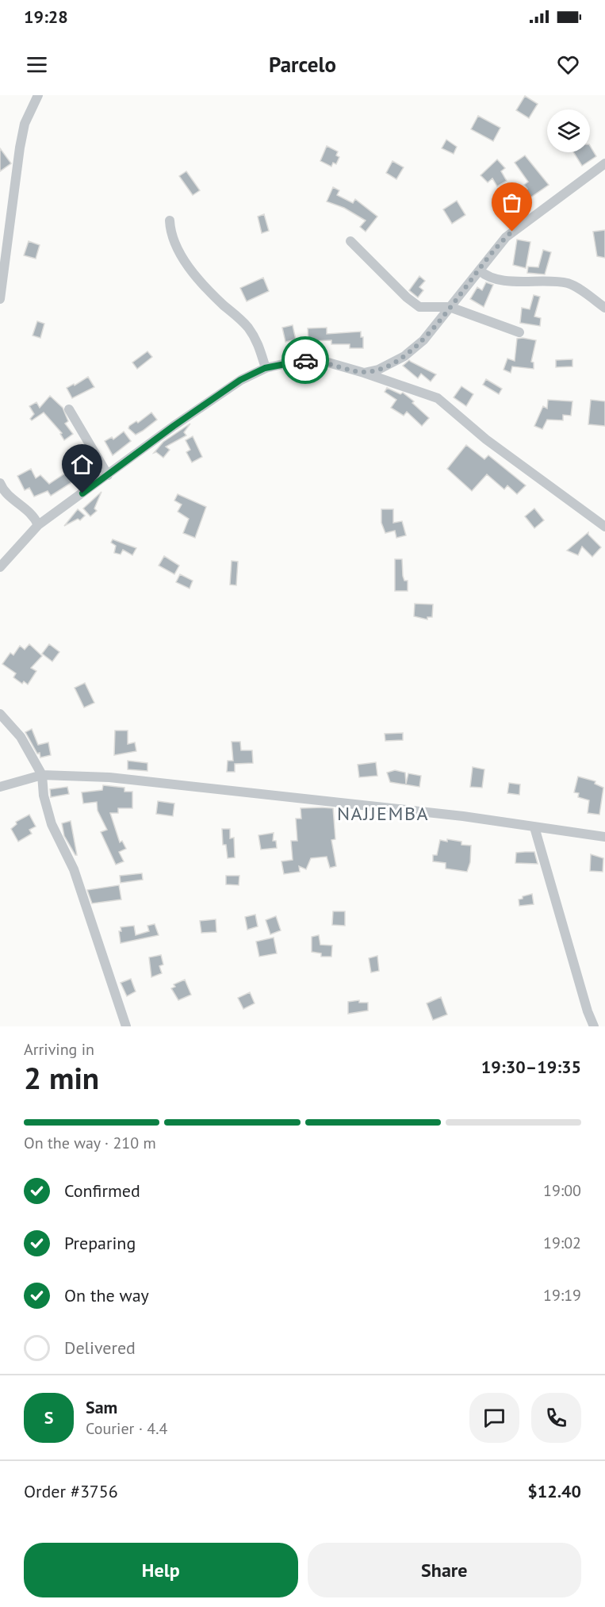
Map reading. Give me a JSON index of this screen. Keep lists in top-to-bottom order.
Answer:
{
  "districts": ["NAJJEMBA"],
  "page": {
    "status": "19:28",
    "header": "Parcelo",
    "heading": ["2 min", "Arriving in", "19:30–19:35"],
    "panel": [
      "Sam",
      "Courier · 4.4",
      "Order #3756",
      "$12.40"
    ],
    "bar": "On the way · 210 m",
    "list": [
      ["Confirmed", "19:00"],
      ["Preparing", "19:02"],
      ["On the way", "19:19"],
      "Delivered"
    ],
    "round": "S",
    "buttons": ["Help", "Share"]
  }
}
